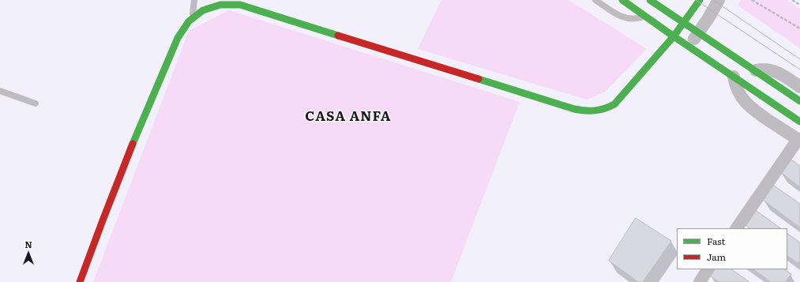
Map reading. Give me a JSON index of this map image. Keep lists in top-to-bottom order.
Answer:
{
  "districts": ["CASA ANFA"],
  "legend": ["Fast", "Jam"],
  "north": "top"
}
